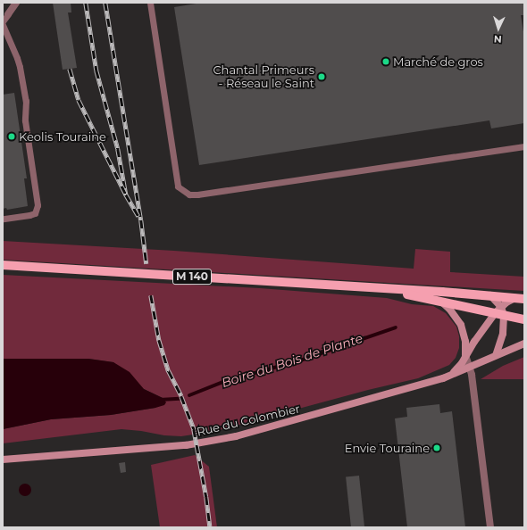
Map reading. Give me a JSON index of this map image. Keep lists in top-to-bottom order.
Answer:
{
  "streets": {
    "main road": ["M 140", "Rue du Colombier"]
  },
  "crossings": [
    ["M 140", "Rue du Colombier"]
  ],
  "water": ["Boire du Bois de Plante"],
  "places": [
    "Marché de gros",
    "Chantal Primeurs - Réseau le Saint",
    "Keolis Touraine",
    "Envie Touraine"
  ],
  "north": "bottom"
}
